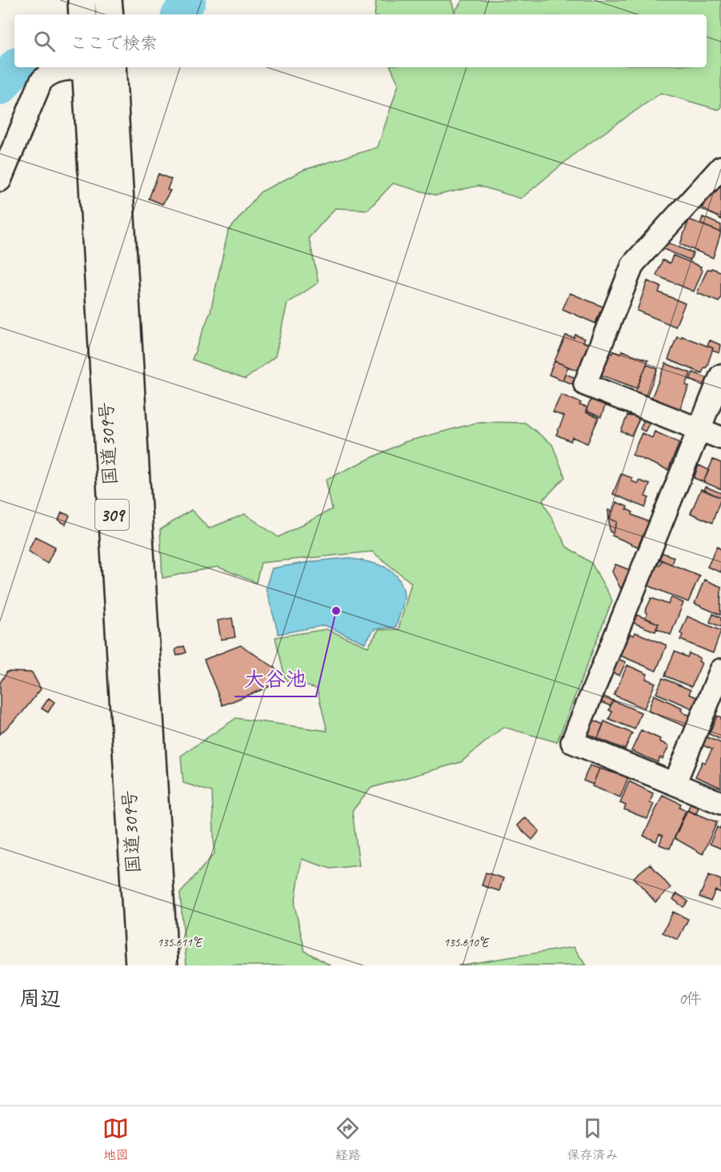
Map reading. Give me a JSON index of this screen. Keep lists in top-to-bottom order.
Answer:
{
  "streets": {
    "highway": ["国道309号", "309"]
  },
  "places": ["大谷池"],
  "page": {
    "search": "ここで検索",
    "heading": ["周辺", "0件"],
    "nav": ["地図", "経路", "保存済み"]
  },
  "coordinates": ["135.611°E", "135.610°E"]
}
